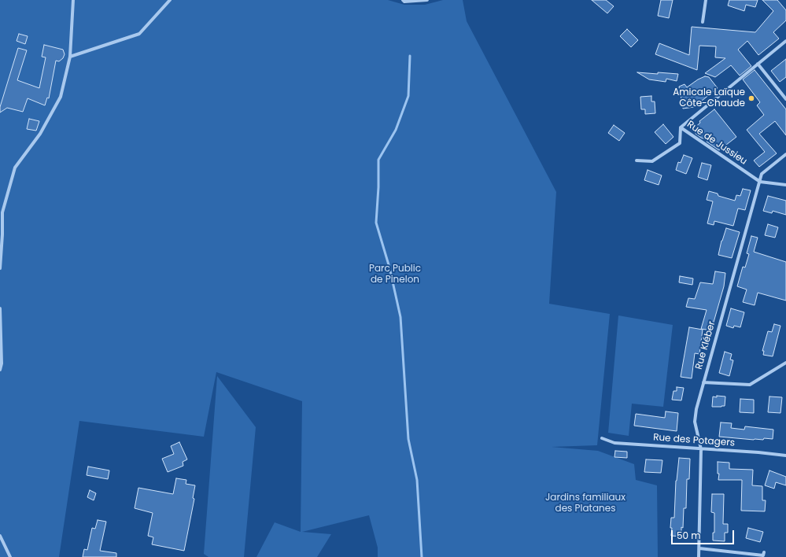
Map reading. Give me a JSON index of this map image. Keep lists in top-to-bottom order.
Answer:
{
  "streets": {
    "street": ["Rue de Jussieu", "Rue Kléber", "Rue des Potagers"]
  },
  "crossings": [
    ["Rue de Jussieu", "Rue Kléber"],
    ["Rue Kléber", "Rue des Potagers"]
  ],
  "parks": ["Parc Public de Pinelon", "Jardins familiaux des Platanes"],
  "places": ["Amicale Laïque Côte-Chaude"],
  "scale_bar": "50 m"
}
